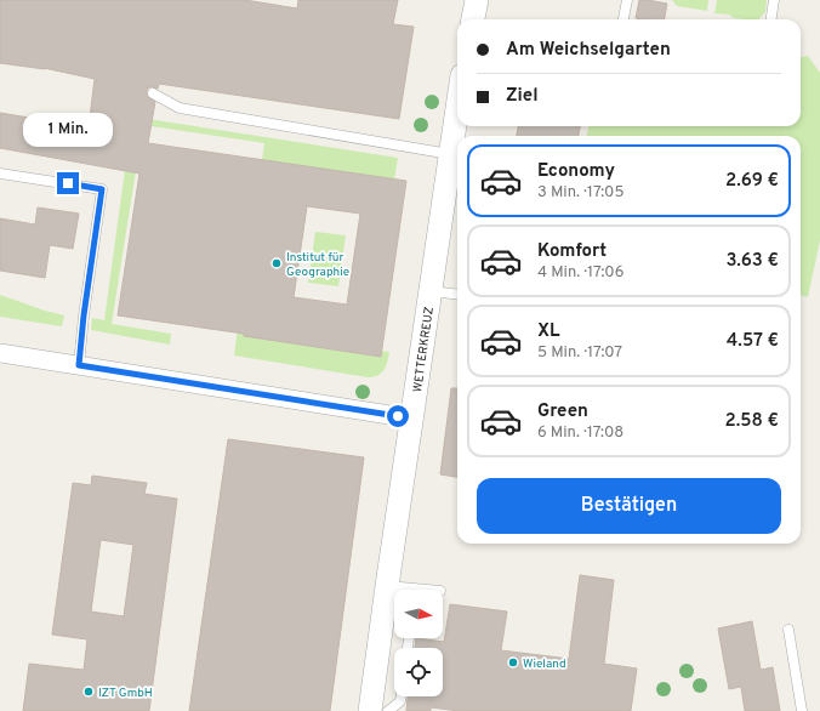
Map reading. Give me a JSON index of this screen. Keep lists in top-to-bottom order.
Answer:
{
  "streets": {
    "street": ["WETTERKREUZ"]
  },
  "places": ["Institut für Geographie", "Wieland", "IZT GmbH"],
  "north": "right",
  "page": {
    "banner": ["Am Weichselgarten", "Ziel"],
    "bubble": "1 Min.",
    "list": [
      {
        "name": "Economy",
        "note": "3 Min. · 17:05",
        "value": "2.69 €"
      },
      {
        "name": "Komfort",
        "note": "4 Min. · 17:06",
        "value": "3.63 €"
      },
      {
        "name": "XL",
        "note": "5 Min. · 17:07",
        "value": "4.57 €"
      },
      {
        "name": "Green",
        "note": "6 Min. · 17:08",
        "value": "2.58 €"
      }
    ],
    "buttons": "Bestätigen"
  }
}
